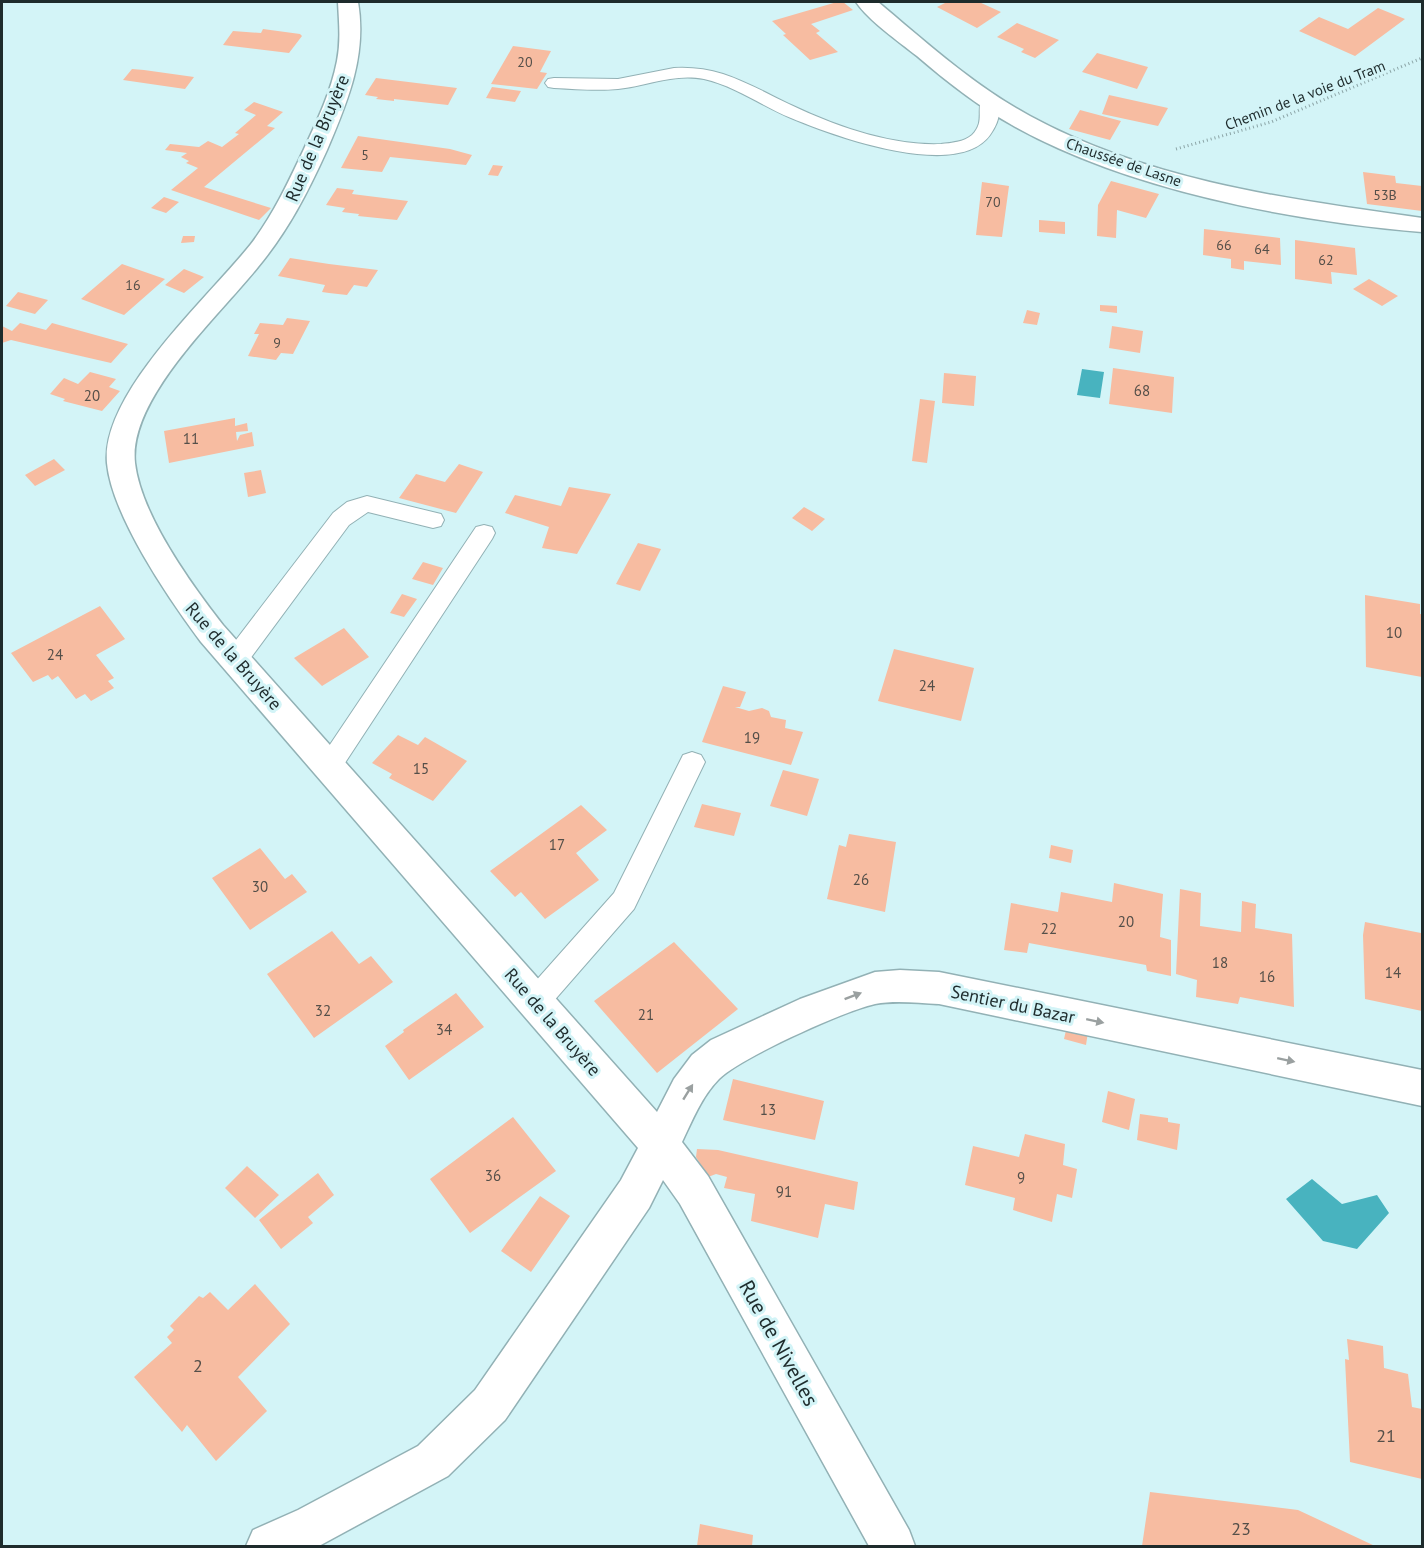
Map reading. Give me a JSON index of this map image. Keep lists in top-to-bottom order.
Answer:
{
  "streets": {
    "street": [
      "Rue de la Bruyère",
      "Chaussée de Lasne",
      "Sentier du Bazar",
      "Rue de Nivelles"
    ],
    "path": ["Chemin de la voie du Tram"]
  },
  "crossings": [
    ["Chemin de la voie du Tram", "Chaussée de Lasne"],
    ["Rue de la Bruyère", "Sentier du Bazar"],
    ["Rue de la Bruyère", "Rue de Nivelles"],
    ["Sentier du Bazar", "Rue de Nivelles"]
  ],
  "one_way": ["Sentier du Bazar"],
  "house_numbers": [
    "20",
    "5",
    "53B",
    "70",
    "66",
    "64",
    "62",
    "16",
    "9",
    "68",
    "20",
    "11",
    "10",
    "24",
    "24",
    "19",
    "15",
    "17",
    "26",
    "30",
    "20",
    "22",
    "18",
    "14",
    "16",
    "32",
    "21",
    "34",
    "13",
    "36",
    "9",
    "91",
    "2",
    "21",
    "23"
  ]
}
